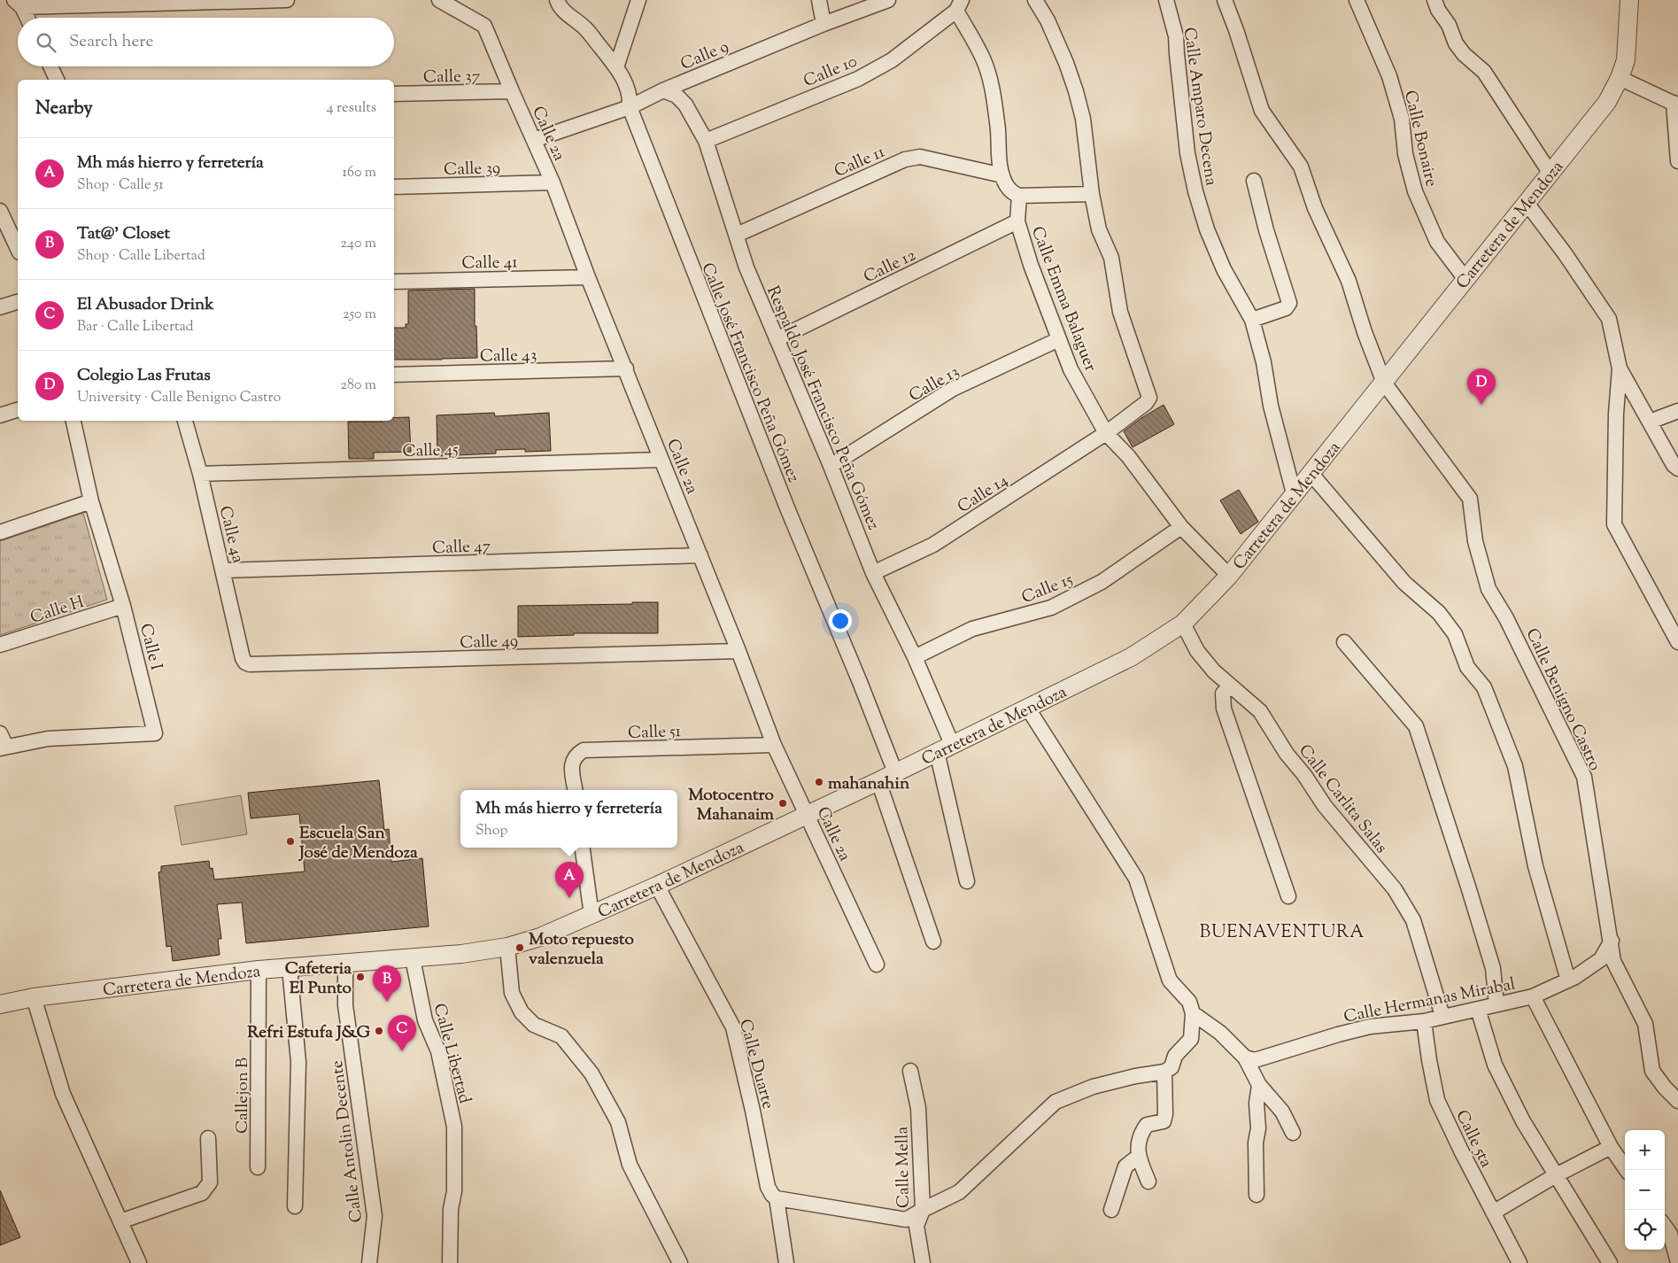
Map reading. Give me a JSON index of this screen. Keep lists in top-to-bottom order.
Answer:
{
  "streets": {
    "street": [
      "Calle 9",
      "Calle 10",
      "Calle 37",
      "Calle Amparo Decena",
      "Calle 2a",
      "Calle Bonaire",
      "Calle 11",
      "Calle 39",
      "Carretera de Mendoza",
      "Calle 41",
      "Calle 12",
      "Calle Emma Balaguer",
      "Calle 43",
      "Calle José Francisco Peña Gómez",
      "Calle 13",
      "Respaldo José Francisco Peña Gómez",
      "Calle 45",
      "Calle 14",
      "Calle 4a",
      "Calle 47",
      "Calle 15",
      "Calle H",
      "Calle 49",
      "Calle I",
      "Calle Benigno Castro",
      "Calle 51",
      "Calle Carlita Salas",
      "Calle Hermanas Mirabal",
      "Calle Libertad",
      "Calle Duarte",
      "Callejon B",
      "Calle 5ta",
      "Calle Antolin Decente",
      "Calle Mella"
    ]
  },
  "crossings": [
    ["Calle 9", "Calle 2a"],
    ["Calle 9", "Calle José Francisco Peña Gómez"],
    ["Calle 9", "Respaldo José Francisco Peña Gómez"],
    ["Calle 10", "Respaldo José Francisco Peña Gómez"],
    ["Calle 37", "Calle 2a"],
    ["Calle Amparo Decena", "Carretera de Mendoza"],
    ["Calle 2a", "Calle 39"],
    ["Calle 2a", "Carretera de Mendoza"],
    ["Calle 2a", "Calle 41"],
    ["Calle 2a", "Calle 43"],
    ["Calle 2a", "Calle 45"],
    ["Calle 2a", "Calle 47"],
    ["Calle 2a", "Calle 49"],
    ["Calle 2a", "Calle 51"],
    ["Calle Bonaire", "Carretera de Mendoza"],
    ["Calle 11", "Respaldo José Francisco Peña Gómez"],
    ["Carretera de Mendoza", "Calle Emma Balaguer"],
    ["Carretera de Mendoza", "Calle José Francisco Peña Gómez"],
    ["Carretera de Mendoza", "Respaldo José Francisco Peña Gómez"],
    ["Carretera de Mendoza", "Calle Benigno Castro"],
    ["Carretera de Mendoza", "Calle Carlita Salas"],
    ["Carretera de Mendoza", "Calle Libertad"],
    ["Carretera de Mendoza", "Calle Duarte"],
    ["Carretera de Mendoza", "Callejon B"],
    ["Carretera de Mendoza", "Calle Antolin Decente"],
    ["Calle 12", "Calle Emma Balaguer"],
    ["Calle 12", "Respaldo José Francisco Peña Gómez"],
    ["Calle Emma Balaguer", "Calle 13"],
    ["Calle Emma Balaguer", "Calle 14"],
    ["Calle Emma Balaguer", "Calle 15"],
    ["Calle 13", "Respaldo José Francisco Peña Gómez"],
    ["Respaldo José Francisco Peña Gómez", "Calle 14"],
    ["Respaldo José Francisco Peña Gómez", "Calle 15"],
    ["Calle 45", "Calle 4a"],
    ["Calle 4a", "Calle 47"],
    ["Calle 4a", "Calle 49"],
    ["Calle H", "Calle I"],
    ["Calle Benigno Castro", "Calle Hermanas Mirabal"],
    ["Calle Carlita Salas", "Calle Hermanas Mirabal"],
    ["Calle Hermanas Mirabal", "Calle 5ta"]
  ],
  "districts": ["BUENAVENTURA"],
  "places": [
    "mahanahin",
    "Motocentro Mahanaim",
    "Escuela San José de Mendoza",
    "Moto repuesto valenzuela",
    "Cafeteria El Punto",
    "Refri Estufa J&G"
  ],
  "page": {
    "search": "Search here",
    "heading": ["Nearby", "4 results"],
    "list": [
      {
        "mark": "A",
        "name": "Mh más hierro y ferretería",
        "note": "Shop · Calle 51",
        "value": "160 m"
      },
      {
        "mark": "B",
        "name": "Tat@' Closet",
        "note": "Shop · Calle Libertad",
        "value": "240 m"
      },
      {
        "mark": "C",
        "name": "El Abusador Drink",
        "note": "Bar · Calle Libertad",
        "value": "250 m"
      },
      {
        "mark": "D",
        "name": "Colegio Las Frutas",
        "note": "University · Calle Benigno Castro",
        "value": "280 m"
      }
    ],
    "pins": [
      "D",
      "A",
      "B",
      "C"
    ],
    "popup": ["Mh más hierro y ferretería", "Shop"],
    "map_buttons": ["+", "−"]
  }
}
